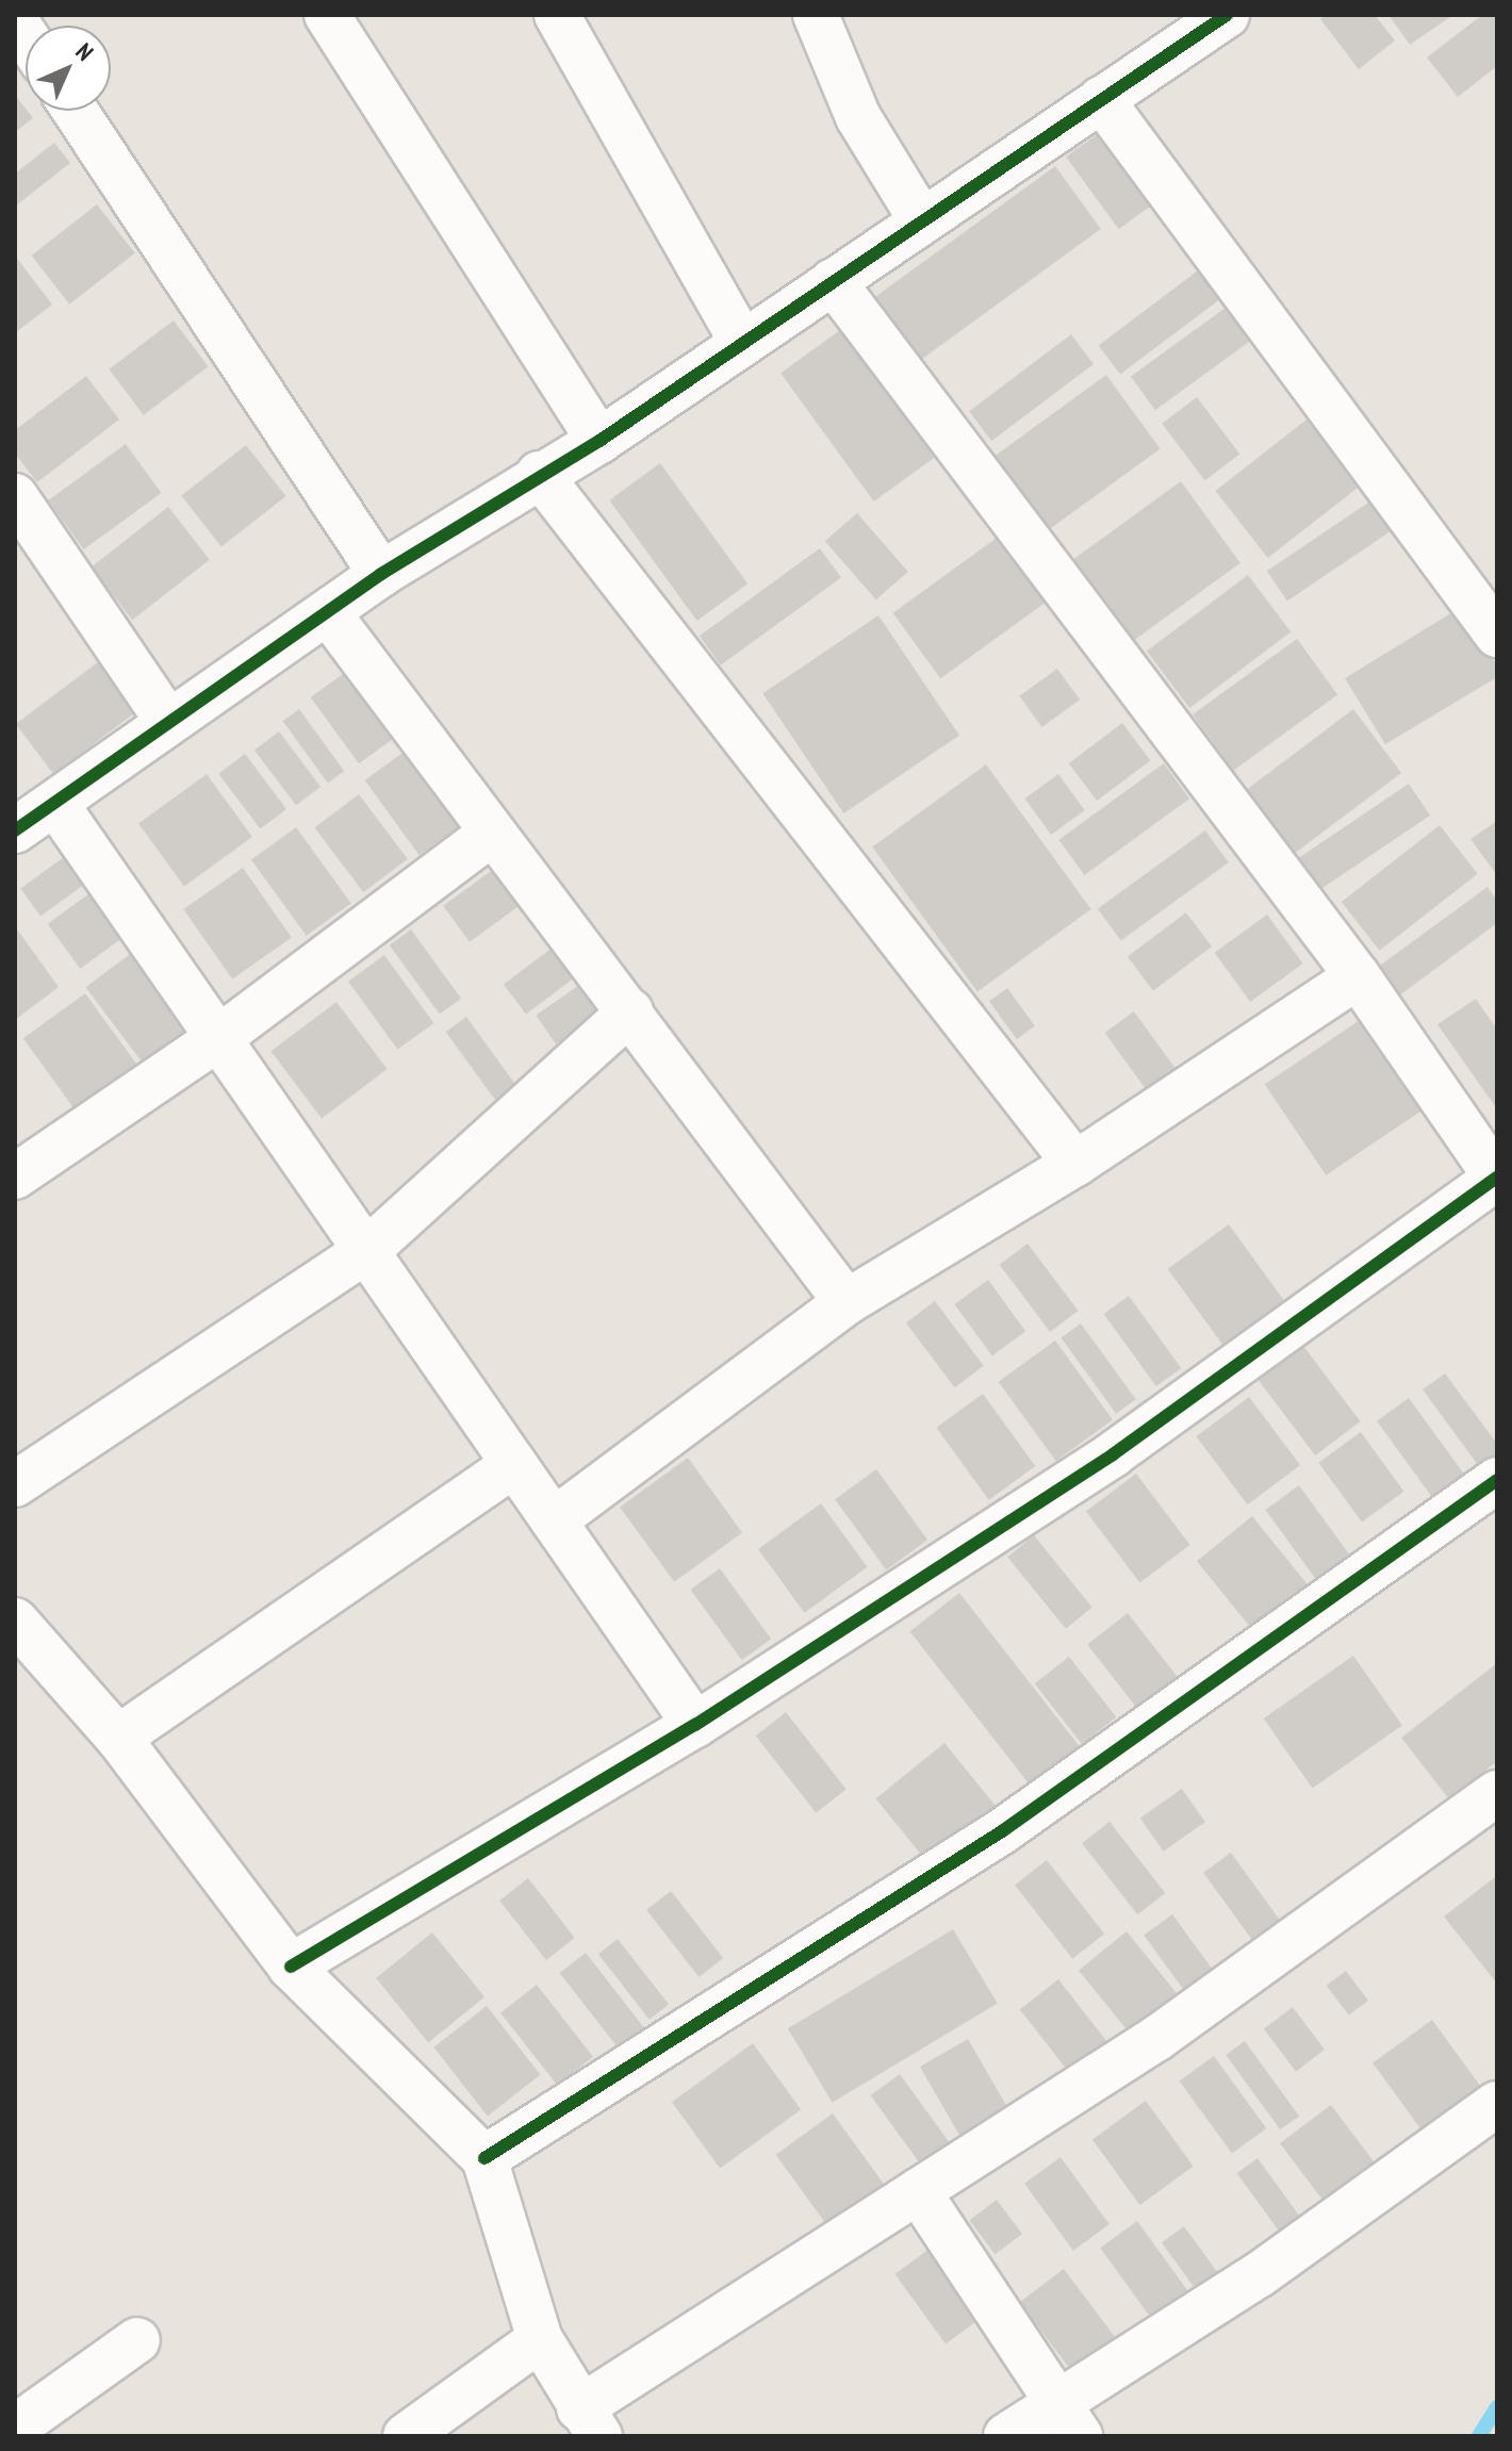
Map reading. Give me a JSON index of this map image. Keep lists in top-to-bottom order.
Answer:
{
  "north": "top right"
}
